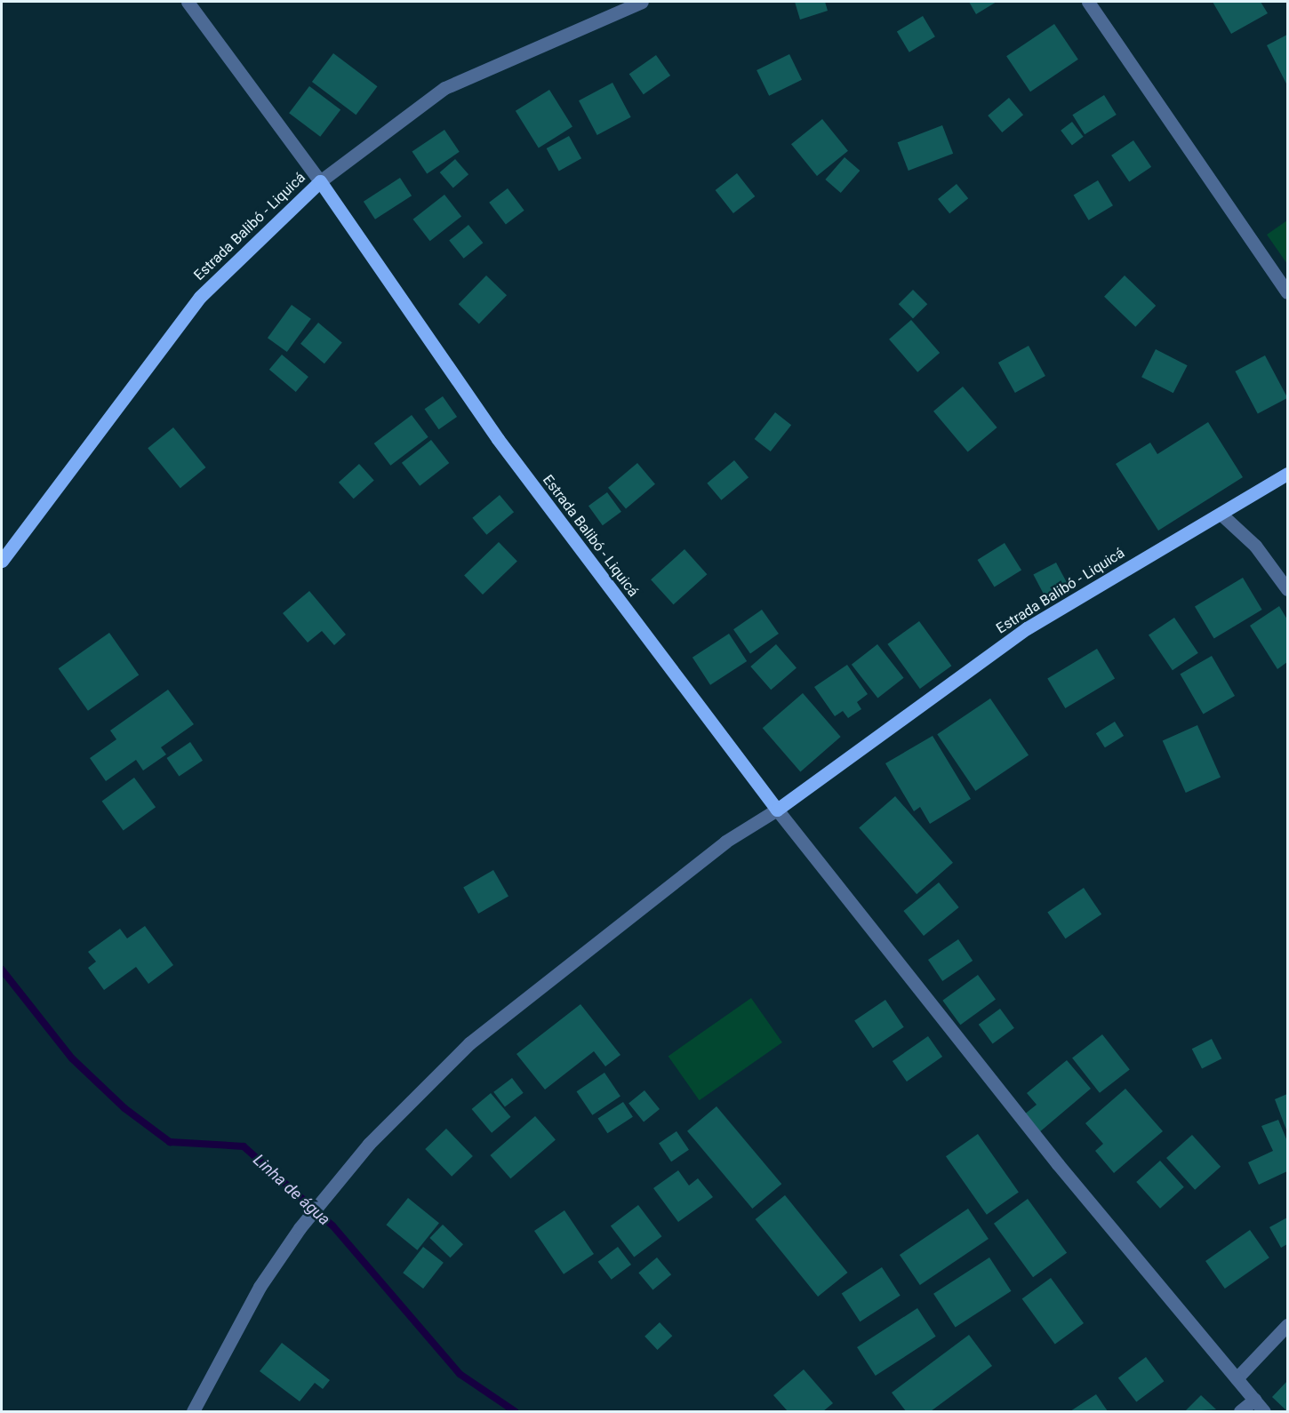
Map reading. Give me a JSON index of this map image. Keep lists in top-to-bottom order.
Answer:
{
  "streets": {
    "main road": ["Estrada Balibó - Liquicá"]
  },
  "water": ["Linha de água"]
}
